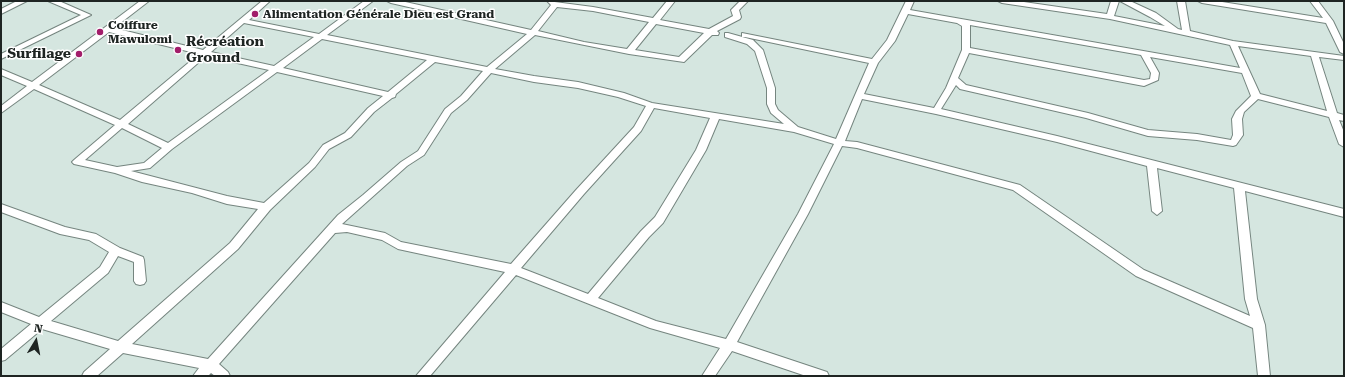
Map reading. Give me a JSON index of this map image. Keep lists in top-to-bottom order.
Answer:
{
  "places": [
    "Alimentation Générale Dieu est Grand",
    "Coiffure Mawulomi",
    "Récréation Ground",
    "Surfilage"
  ],
  "north": "top"
}
